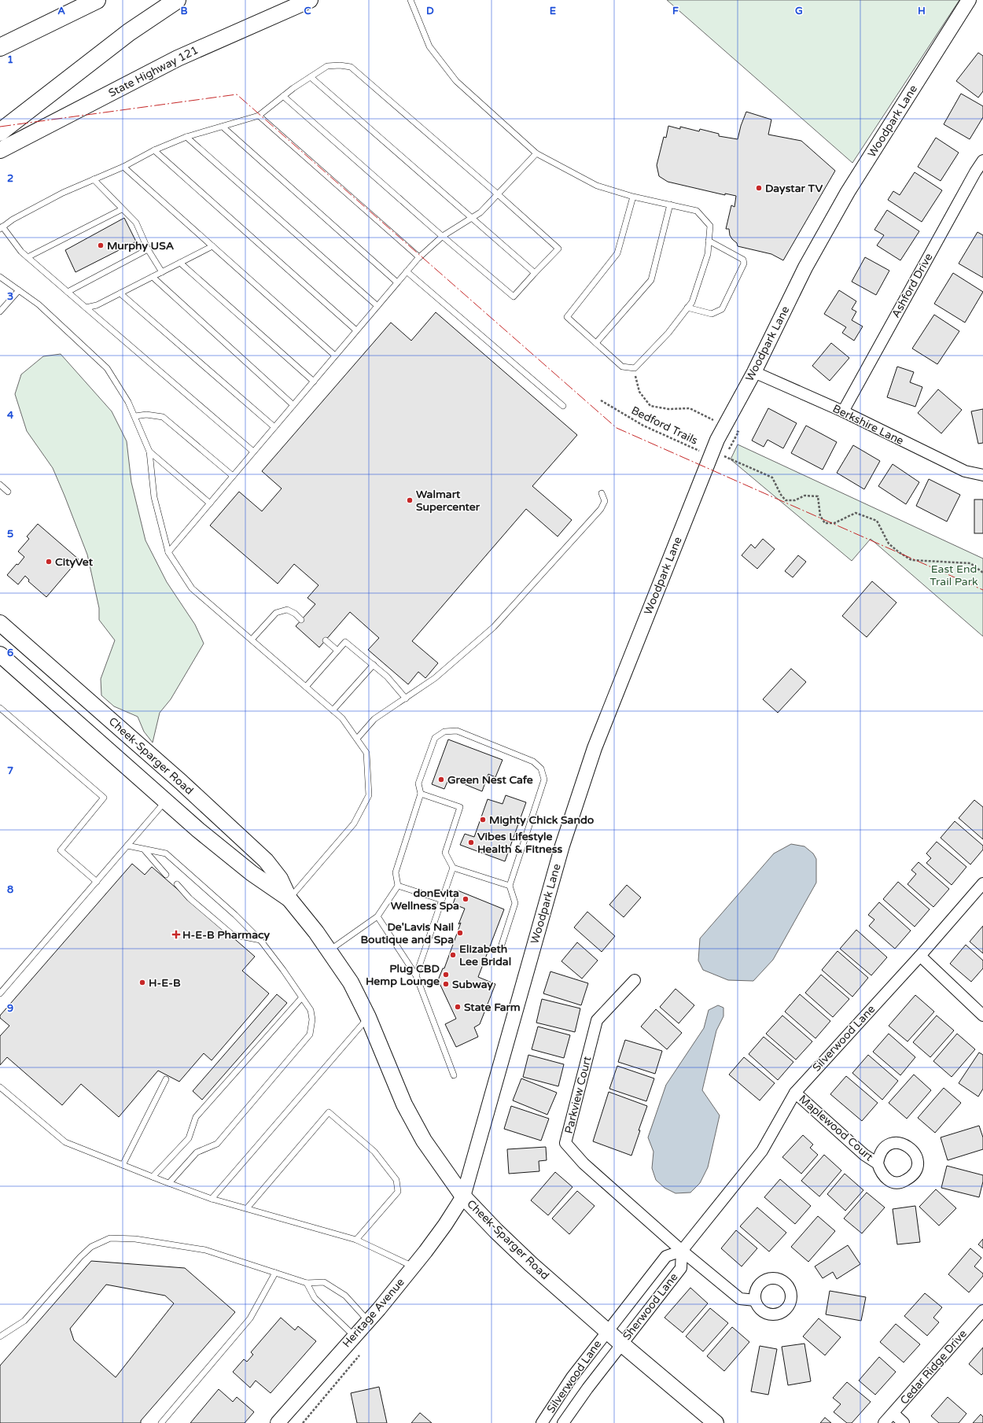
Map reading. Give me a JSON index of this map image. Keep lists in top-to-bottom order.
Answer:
{
  "streets": {
    "main road": ["State Highway 121", "Cheek-Sparger Road"],
    "street": [
      "Woodpark Lane",
      "Ashford Drive",
      "Berkshire Lane",
      "Silverwood Lane",
      "Parkview Court",
      "Maplewood Court",
      "Sherwood Lane",
      "Heritage Avenue",
      "Cedar Ridge Drive"
    ],
    "path": ["Bedford Trails"]
  },
  "crossings": [
    ["Woodpark Lane", "Berkshire Lane"],
    ["Woodpark Lane", "Bedford Trails"],
    ["Woodpark Lane", "Cheek-Sparger Road"],
    ["Woodpark Lane", "Heritage Avenue"],
    ["Ashford Drive", "Berkshire Lane"],
    ["Cheek-Sparger Road", "Silverwood Lane"],
    ["Cheek-Sparger Road", "Sherwood Lane"],
    ["Cheek-Sparger Road", "Heritage Avenue"],
    ["Silverwood Lane", "Parkview Court"],
    ["Silverwood Lane", "Maplewood Court"],
    ["Silverwood Lane", "Sherwood Lane"],
    ["Parkview Court", "Sherwood Lane"]
  ],
  "parks": ["East End Trail Park"],
  "places": {
    "other": [
      "Daystar TV",
      "Murphy USA",
      "Walmart Supercenter",
      "CityVet",
      "Green Nest Cafe",
      "Mighty Chick Sando",
      "Vibes Lifestyle Health & Fitness",
      "donEvita Wellness Spa",
      "De'Lavis Nail Boutique and Spa",
      "Elizabeth Lee Bridal",
      "Plug CBD Hemp Lounge",
      "H-E-B",
      "Subway",
      "State Farm"
    ],
    "health": ["H-E-B Pharmacy"]
  },
  "grid": {
    "columns": [
      "A",
      "B",
      "C",
      "D",
      "E",
      "F",
      "G",
      "H"
    ],
    "rows": [
      "1",
      "2",
      "3",
      "4",
      "5",
      "6",
      "7",
      "8",
      "9"
    ]
  }
}
